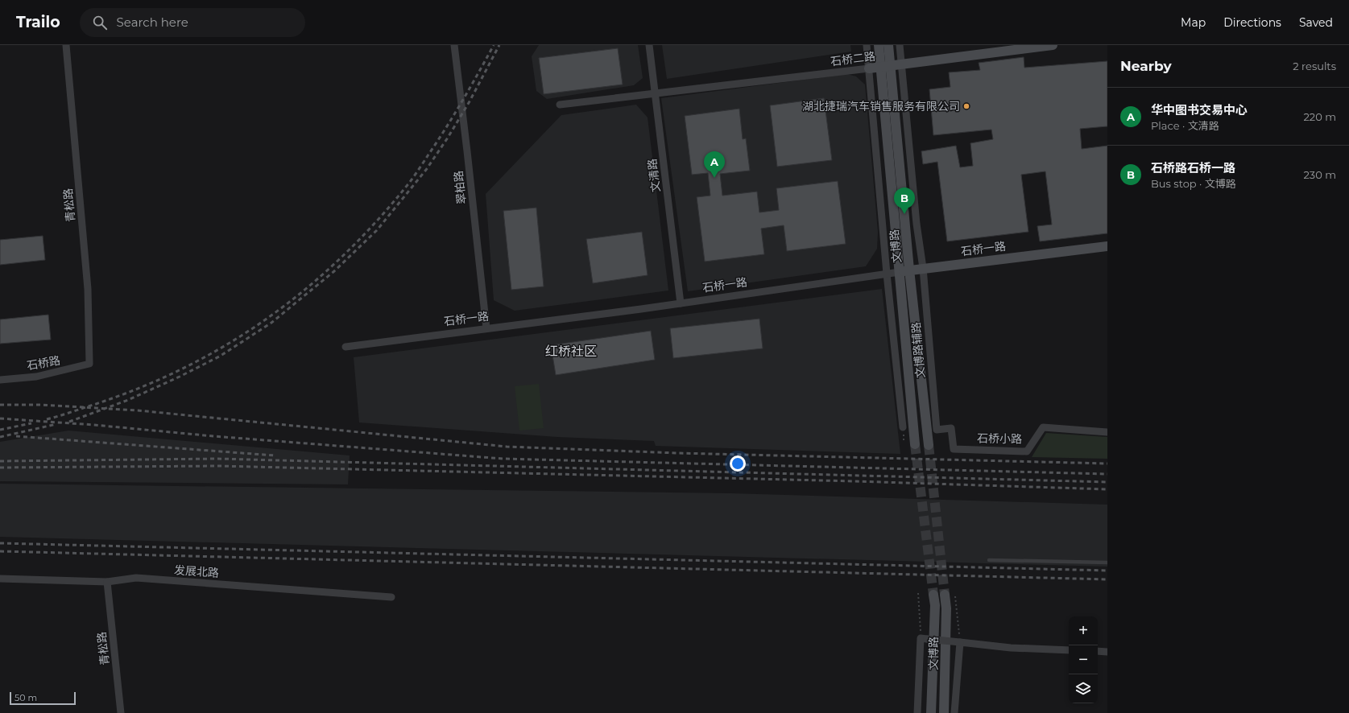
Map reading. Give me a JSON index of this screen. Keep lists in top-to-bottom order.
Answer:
{
  "streets": {
    "main road": ["石桥二路", "文博路", "石桥一路"],
    "street": [
      "文清路",
      "翠柏路",
      "青松路",
      "文博路辅路",
      "石桥路",
      "石桥小路",
      "发展北路"
    ]
  },
  "crossings": [
    ["石桥二路", "文清路"],
    ["石桥二路", "文博路"],
    ["石桥二路", "文博路辅路"],
    ["文清路", "石桥一路"],
    ["翠柏路", "石桥一路"],
    ["青松路", "石桥路"],
    ["青松路", "发展北路"],
    ["文博路", "石桥一路"],
    ["石桥一路", "文博路辅路"],
    ["文博路辅路", "石桥小路"]
  ],
  "districts": ["红桥社区"],
  "places": ["湖北捷瑞汽车销售服务有限公司"],
  "scale_bar": "50 m",
  "page": {
    "header": "Trailo",
    "search": "Search here",
    "nav": ["Map", "Directions", "Saved"],
    "heading": ["Nearby", "2 results"],
    "list": [
      {
        "mark": "A",
        "name": "华中图书交易中心",
        "note": "Place · 文清路",
        "value": "220 m"
      },
      {
        "mark": "B",
        "name": "石桥路石桥一路",
        "note": "Bus stop · 文博路",
        "value": "230 m"
      }
    ],
    "pins": ["A", "B"],
    "map_buttons": ["+", "−"],
    "scale": "50 m"
  }
}
